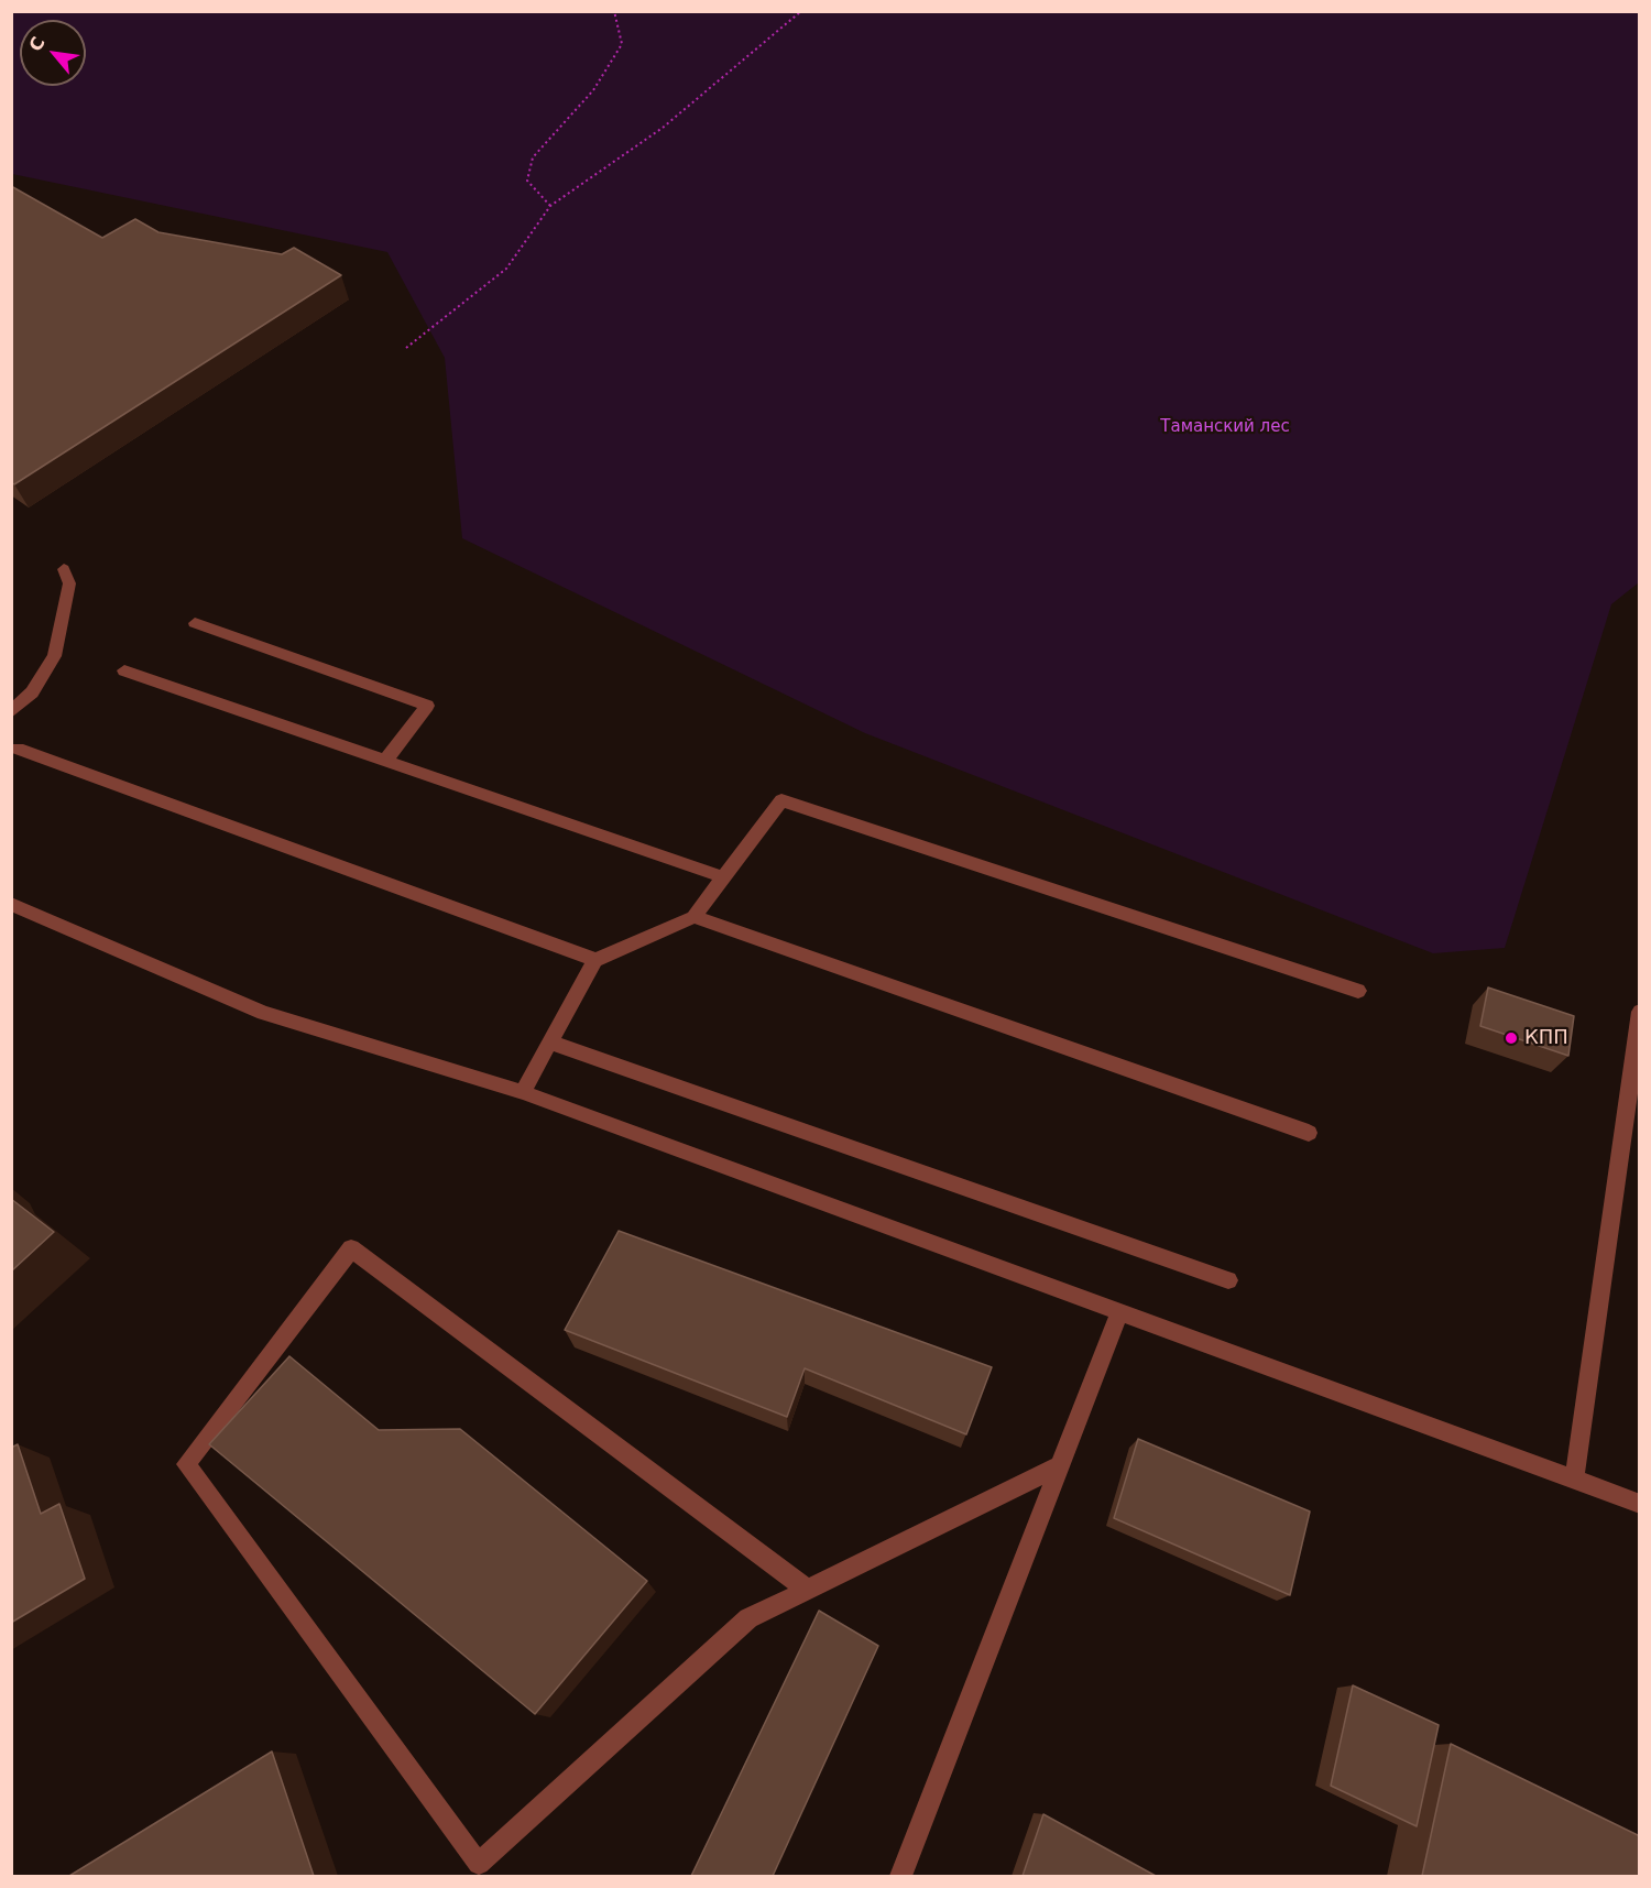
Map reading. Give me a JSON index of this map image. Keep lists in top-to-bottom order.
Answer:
{
  "parks": ["Таманский лес"],
  "places": ["КПП"],
  "north": "top left"
}
